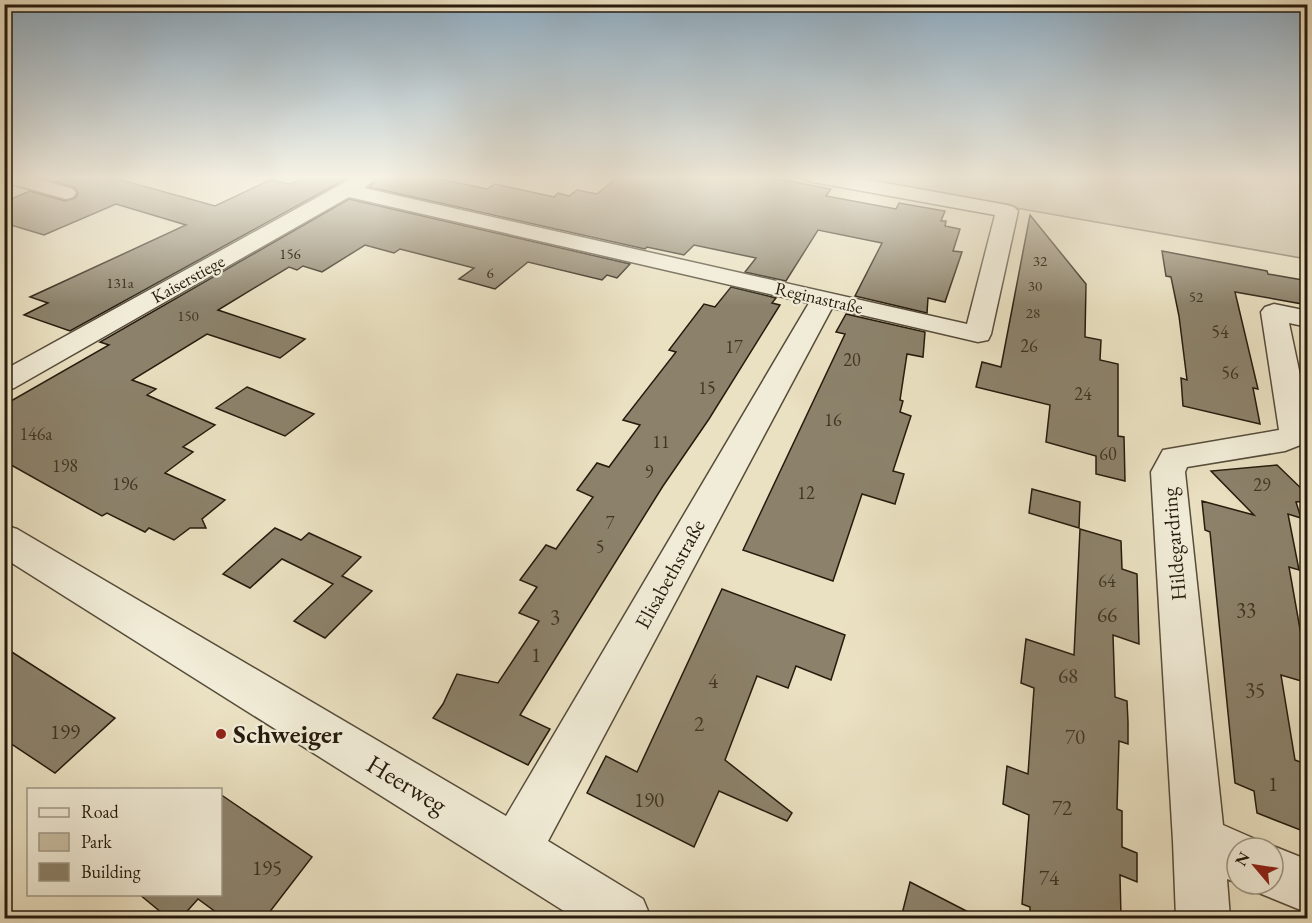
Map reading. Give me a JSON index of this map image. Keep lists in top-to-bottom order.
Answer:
{
  "streets": {
    "street": [
      "Kaiserstiege",
      "Reginastraße",
      "Hildegardring",
      "Elisabethstraße",
      "Heerweg"
    ]
  },
  "crossings": [
    ["Reginastraße", "Elisabethstraße"],
    ["Elisabethstraße", "Heerweg"]
  ],
  "places": ["Schweiger"],
  "house_numbers": [
    "156",
    "32",
    "6",
    "131a",
    "30",
    "52",
    "28",
    "150",
    "54",
    "26",
    "17",
    "20",
    "56",
    "15",
    "24",
    "16",
    "146a",
    "11",
    "60",
    "198",
    "9",
    "196",
    "29",
    "12",
    "7",
    "5",
    "64",
    "33",
    "66",
    "3",
    "1",
    "68",
    "4",
    "35",
    "2",
    "199",
    "70",
    "1",
    "190",
    "72",
    "195",
    "74"
  ],
  "legend": ["Road", "Park", "Building"],
  "north": "top left"
}
